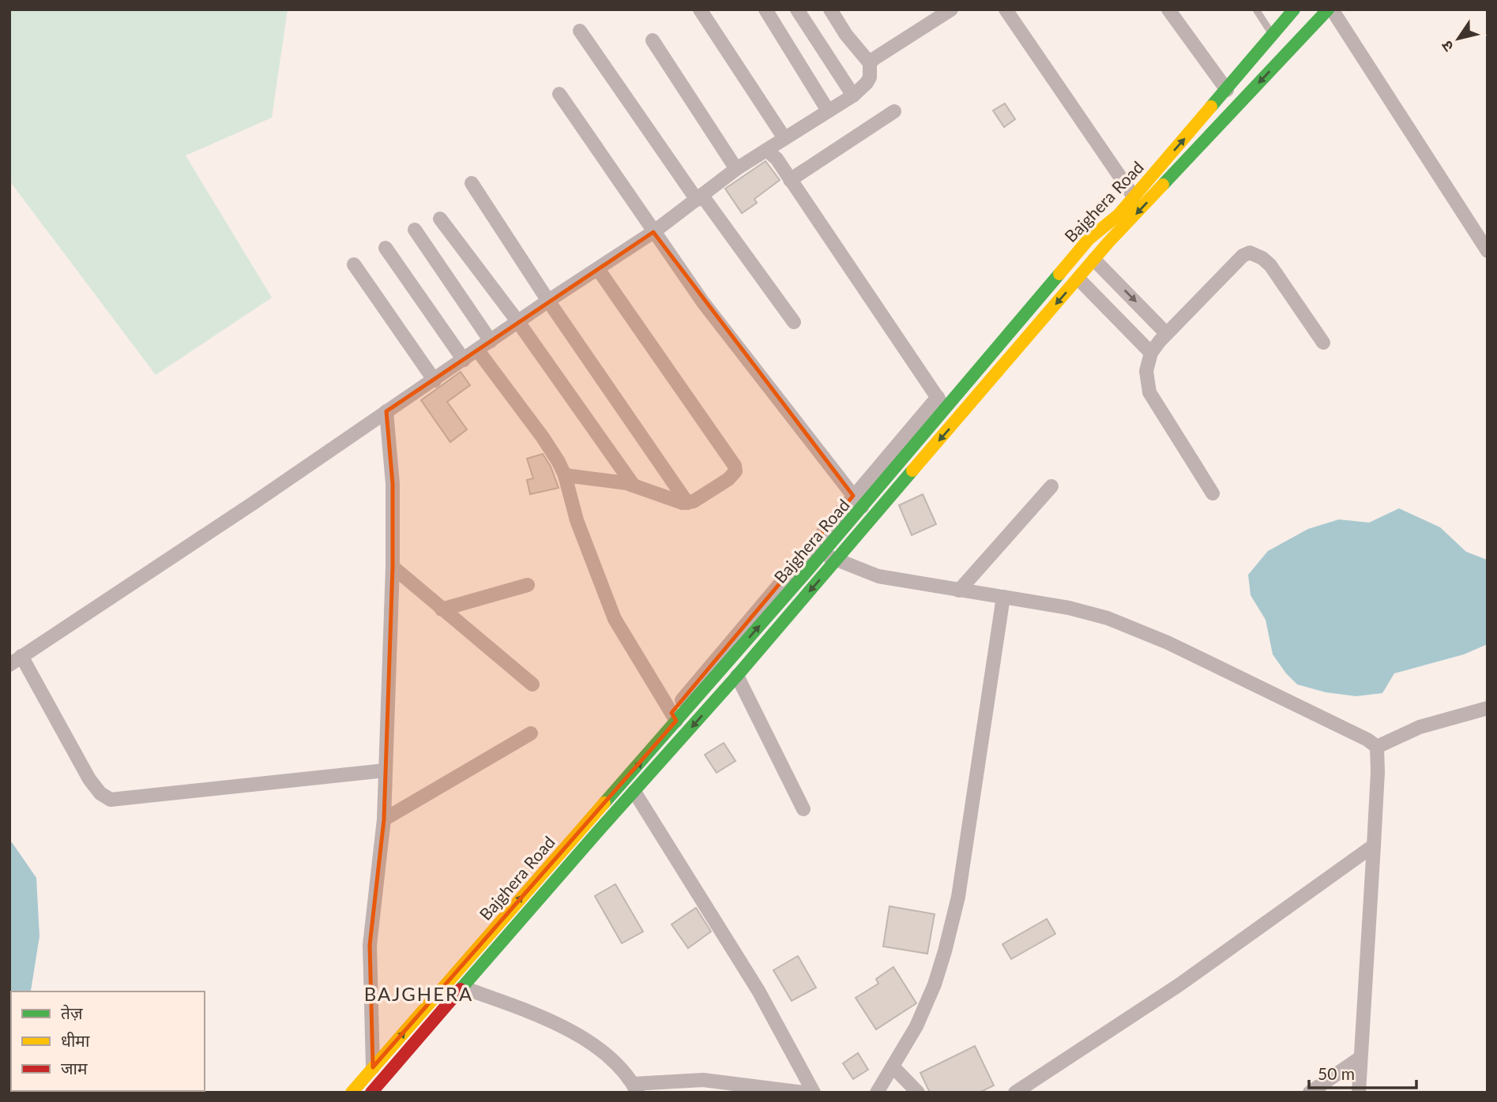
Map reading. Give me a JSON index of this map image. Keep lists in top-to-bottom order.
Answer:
{
  "streets": {
    "main road": ["Bajghera Road"]
  },
  "districts": ["BAJGHERA"],
  "legend": ["तेज़", "धीमा", "जाम"],
  "scale_bar": "50 m",
  "north": "bottom left"
}
